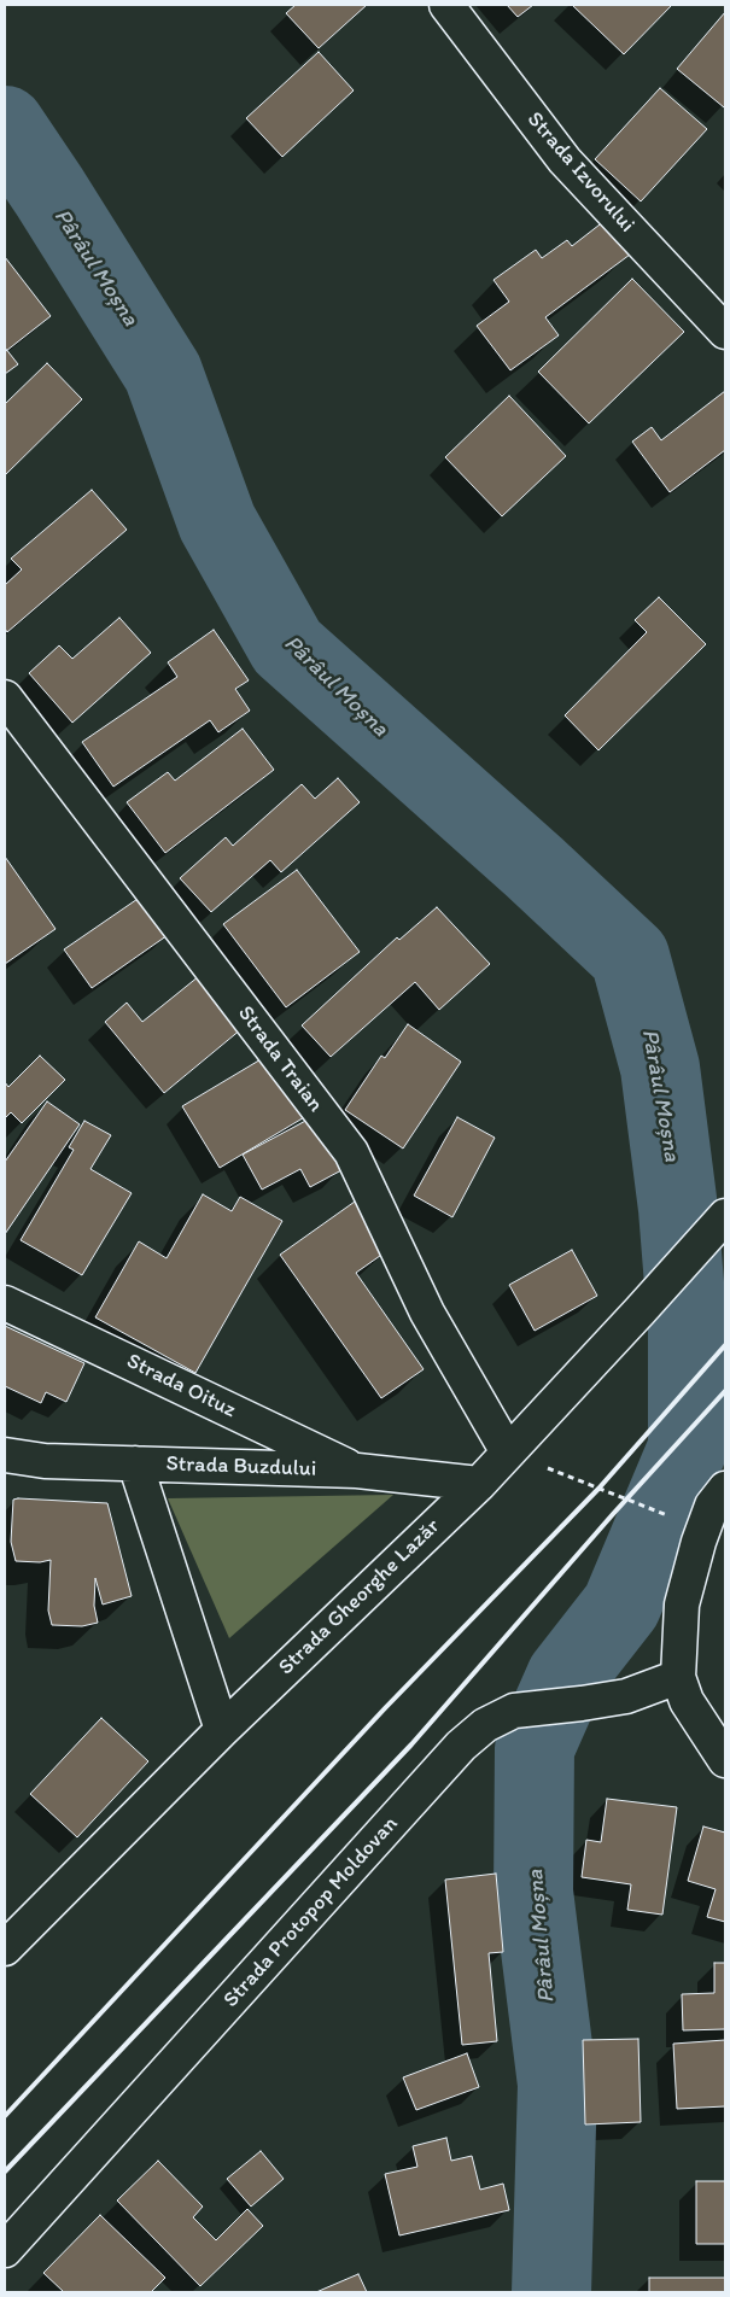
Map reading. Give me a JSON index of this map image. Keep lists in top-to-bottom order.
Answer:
{
  "streets": {
    "street": [
      "Strada Izvorului",
      "Strada Traian",
      "Strada Oituz",
      "Strada Buzdului",
      "Strada Gheorghe Lazăr",
      "Strada Protopop Moldovan"
    ]
  },
  "crossings": [
    ["Strada Traian", "Strada Gheorghe Lazăr"],
    ["Strada Oituz", "Strada Buzdului"],
    ["Strada Buzdului", "Strada Gheorghe Lazăr"]
  ],
  "water": ["Pârâul Moșna"]
}
